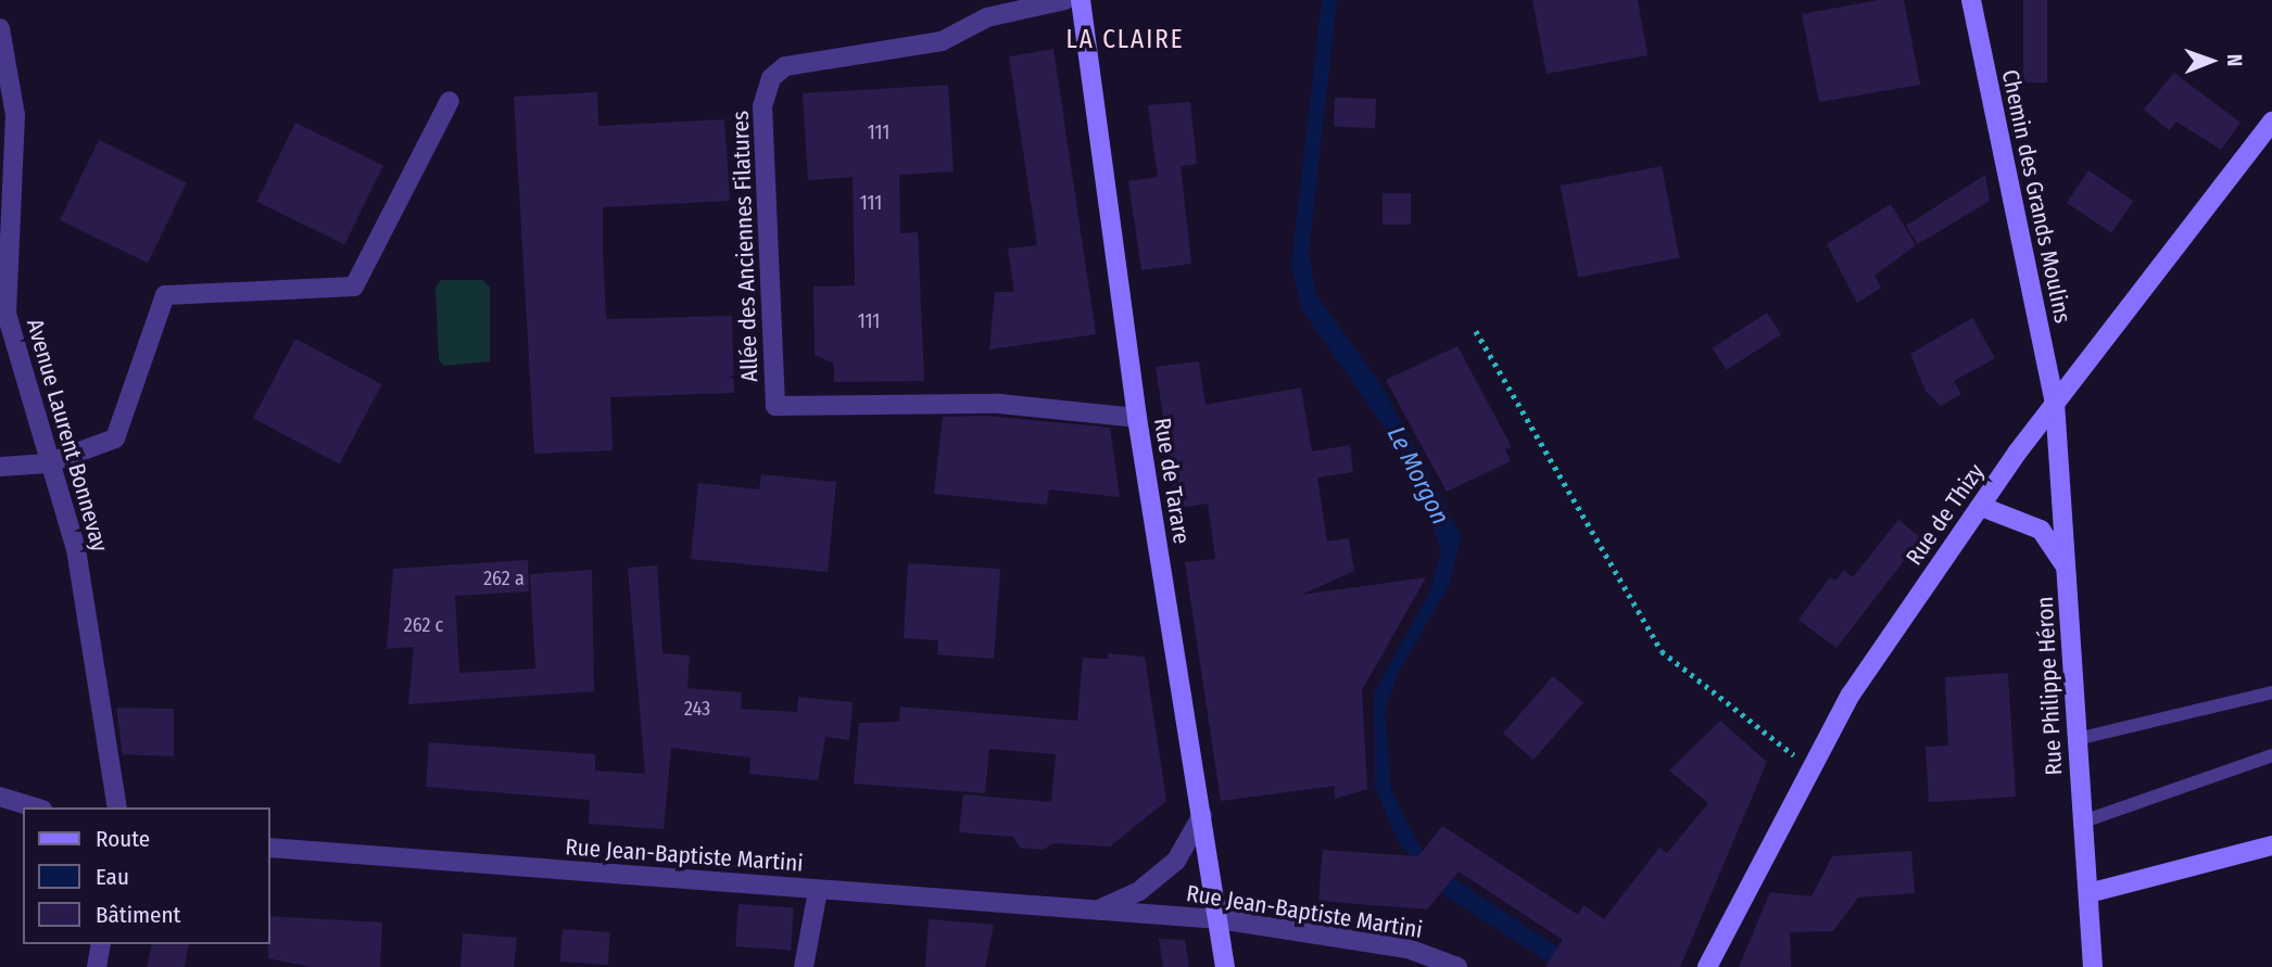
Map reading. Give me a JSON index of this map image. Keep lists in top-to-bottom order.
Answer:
{
  "streets": {
    "main road": [
      "Chemin des Grands Moulins",
      "Rue de Tarare",
      "Rue de Thizy",
      "Rue Philippe Héron"
    ],
    "street": ["Allée des Anciennes Filatures", "Avenue Laurent Bonnevay", "Rue Jean-Baptiste Martini"]
  },
  "crossings": [
    ["Chemin des Grands Moulins", "Rue de Thizy"],
    ["Chemin des Grands Moulins", "Rue Philippe Héron"],
    ["Allée des Anciennes Filatures", "Rue de Tarare"],
    ["Rue de Tarare", "Rue Jean-Baptiste Martini"],
    ["Rue de Thizy", "Rue Philippe Héron"]
  ],
  "districts": ["LA CLAIRE"],
  "water": ["Le Morgon"],
  "house_numbers": [
    "111",
    "111",
    "111",
    "262 a",
    "262 c",
    "243"
  ],
  "legend": ["Route", "Eau", "Bâtiment"],
  "north": "right"
}
